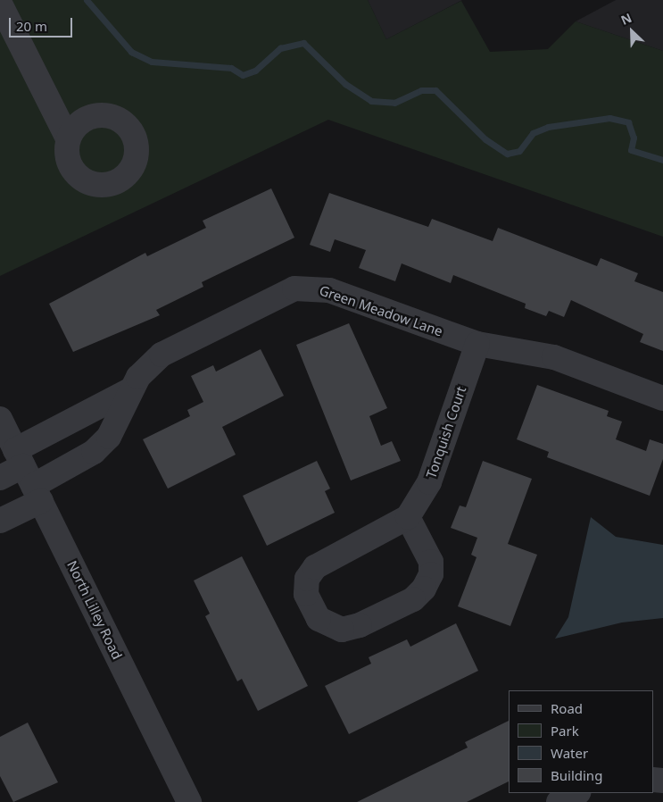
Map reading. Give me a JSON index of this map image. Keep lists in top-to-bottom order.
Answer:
{
  "streets": {
    "street": ["Green Meadow Lane", "Tonquish Court", "North Lilley Road"]
  },
  "crossings": [
    ["Green Meadow Lane", "Tonquish Court"],
    ["Green Meadow Lane", "North Lilley Road"]
  ],
  "legend": [
    "Road",
    "Park",
    "Water",
    "Building"
  ],
  "scale_bar": "20 m",
  "north": "top left"
}
